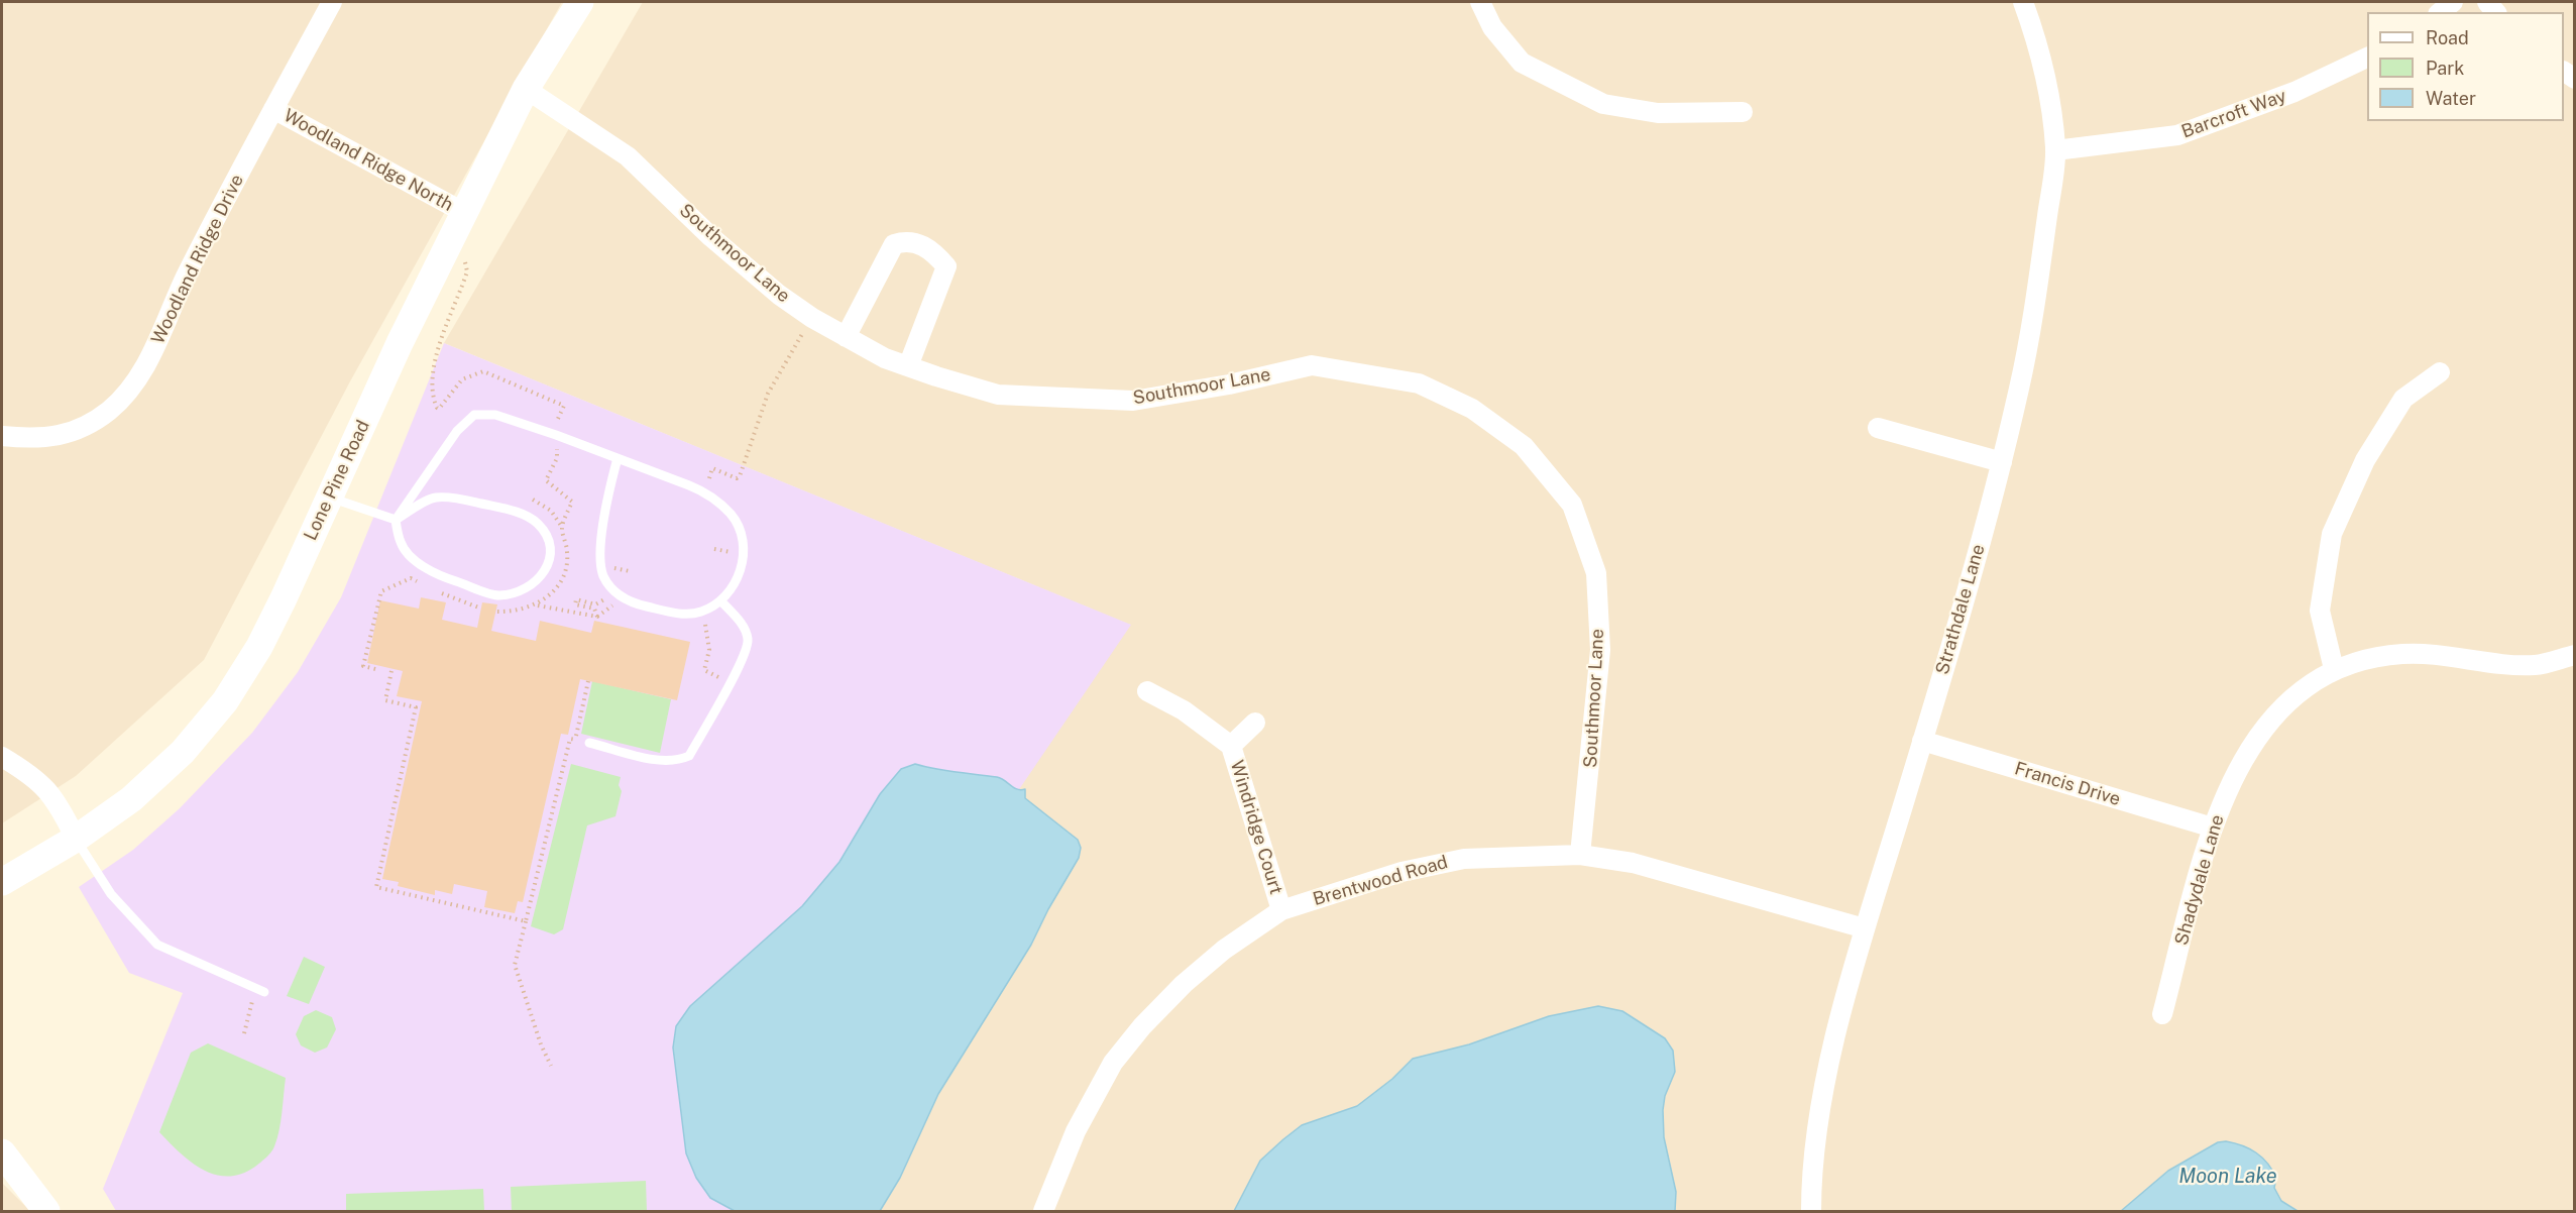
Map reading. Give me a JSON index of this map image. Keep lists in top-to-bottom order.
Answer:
{
  "streets": {
    "street": [
      "Barcroft Way",
      "Woodland Ridge North",
      "Southmoor Lane",
      "Woodland Ridge Drive",
      "Lone Pine Road",
      "Strathdale Lane",
      "Francis Drive",
      "Windridge Court",
      "Shadydale Lane",
      "Brentwood Road"
    ]
  },
  "crossings": [
    ["Barcroft Way", "Strathdale Lane"],
    ["Woodland Ridge North", "Woodland Ridge Drive"],
    ["Woodland Ridge North", "Lone Pine Road"],
    ["Southmoor Lane", "Lone Pine Road"],
    ["Southmoor Lane", "Brentwood Road"],
    ["Strathdale Lane", "Francis Drive"],
    ["Strathdale Lane", "Brentwood Road"],
    ["Francis Drive", "Shadydale Lane"],
    ["Windridge Court", "Brentwood Road"]
  ],
  "water": ["Moon Lake"],
  "legend": ["Road", "Park", "Water"]
}
